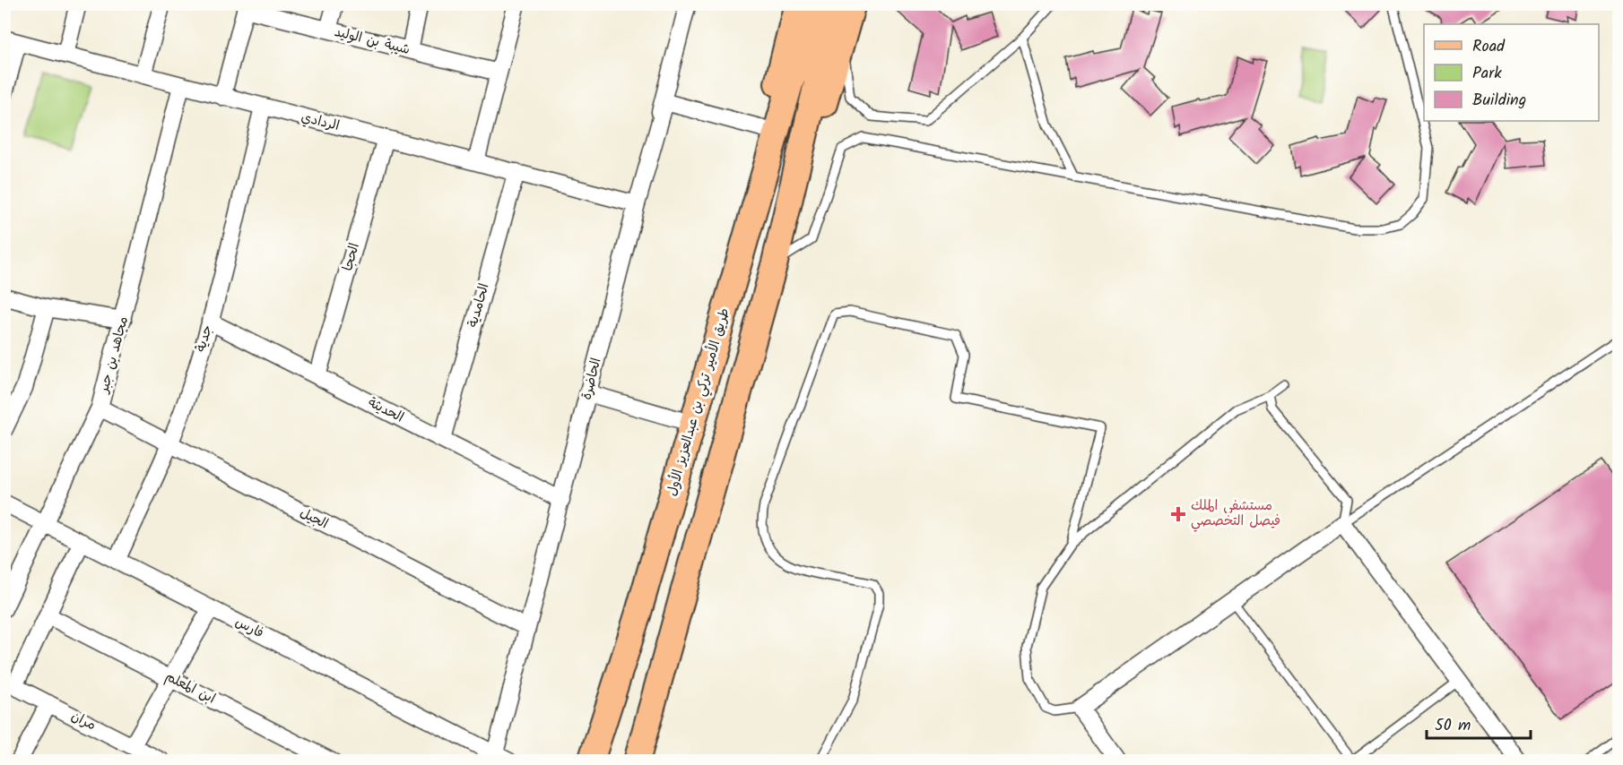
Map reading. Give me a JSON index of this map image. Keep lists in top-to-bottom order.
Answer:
{
  "streets": {
    "main road": ["طريق الأمير تركي بن عبدالعزيز الأول"],
    "street": [
      "شيبة بن الوليد",
      "الردادي",
      "الحجا",
      "الحامدية",
      "جدية",
      "مجاهد بن جبر",
      "الحاضرة",
      "الحديثة",
      "الجيل",
      "فارس",
      "ابن المعلم",
      "مران"
    ]
  },
  "crossings": [
    ["الردادي", "الحجا"],
    ["الردادي", "الحامدية"],
    ["الردادي", "جدية"],
    ["الردادي", "مجاهد بن جبر"],
    ["الردادي", "الحاضرة"],
    ["الحجا", "الحديثة"],
    ["الحامدية", "الحديثة"],
    ["جدية", "الحديثة"],
    ["جدية", "الجيل"],
    ["جدية", "فارس"],
    ["مجاهد بن جبر", "الجيل"],
    ["مجاهد بن جبر", "فارس"],
    ["الحاضرة", "الحديثة"],
    ["الحاضرة", "الجيل"],
    ["الحاضرة", "فارس"]
  ],
  "places": {
    "health": ["مستشفى الملك فيصل التخصصي"]
  },
  "legend": ["Road", "Park", "Building"],
  "scale_bar": "50 m"
}
